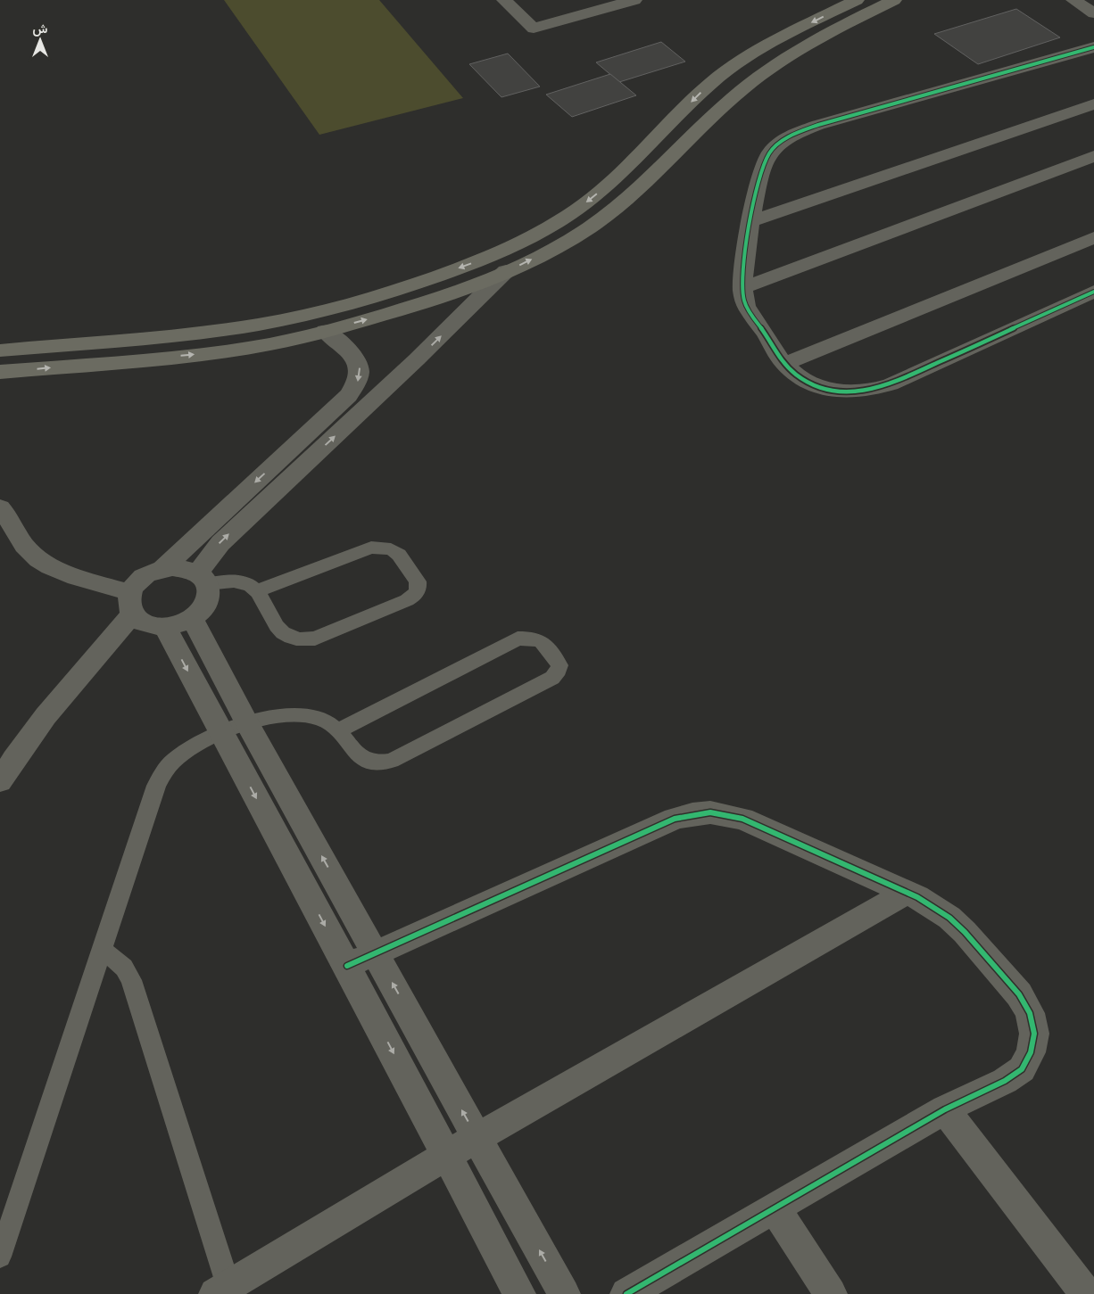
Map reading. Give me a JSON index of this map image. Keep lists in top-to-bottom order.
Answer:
{
  "north": "top"
}
